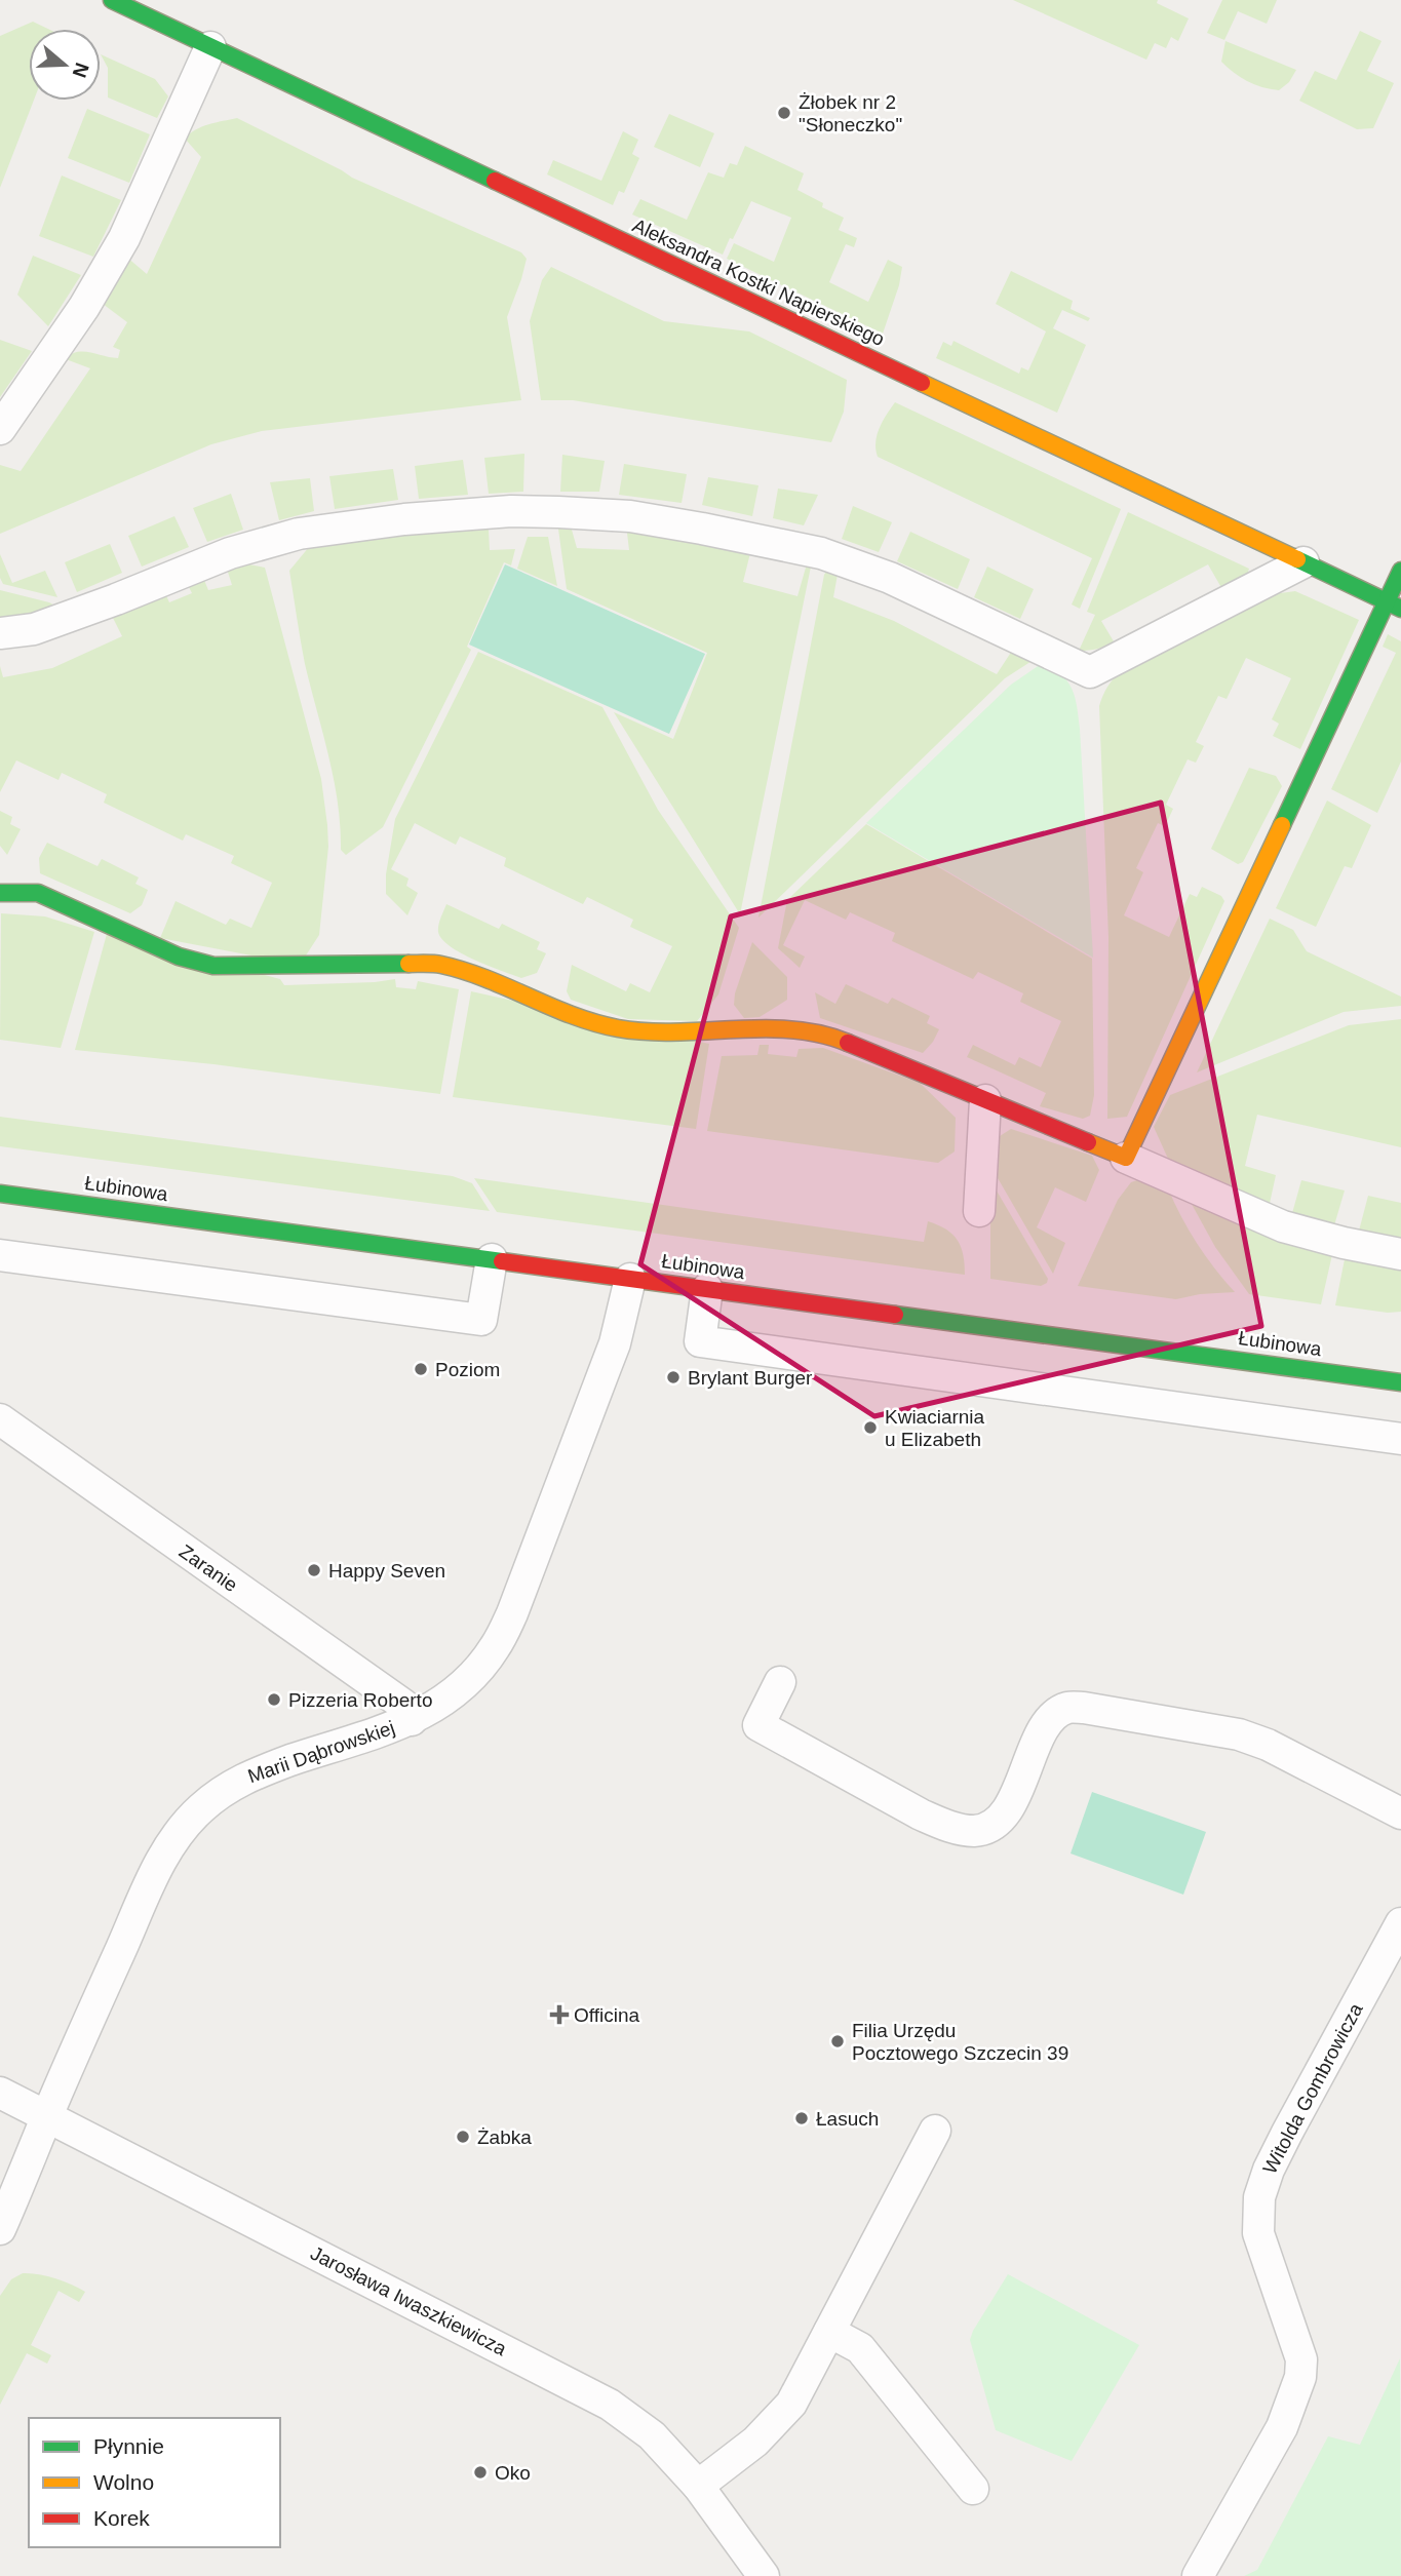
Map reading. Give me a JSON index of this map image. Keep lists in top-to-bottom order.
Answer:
{
  "streets": {
    "street": [
      "Aleksandra Kostki Napierskiego",
      "Łubinowa",
      "Zaranie",
      "Marii Dąbrowskiej",
      "Witolda Gombrowicza",
      "Jarosława Iwaszkiewicza"
    ]
  },
  "crossings": [
    ["Łubinowa", "Marii Dąbrowskiej"],
    ["Zaranie", "Marii Dąbrowskiej"],
    ["Marii Dąbrowskiej", "Jarosława Iwaszkiewicza"]
  ],
  "places": {
    "other": [
      "Żłobek nr 2 \"Słoneczko\"",
      "Poziom",
      "Brylant Burger",
      "Kwiaciarnia u Elizabeth",
      "Happy Seven",
      "Pizzeria Roberto",
      "Filia Urzędu Pocztowego Szczecin 39",
      "Łasuch",
      "Żabka",
      "Oko"
    ],
    "health": ["Officina"]
  },
  "legend": ["Płynnie", "Wolno", "Korek"],
  "north": "right"
}
